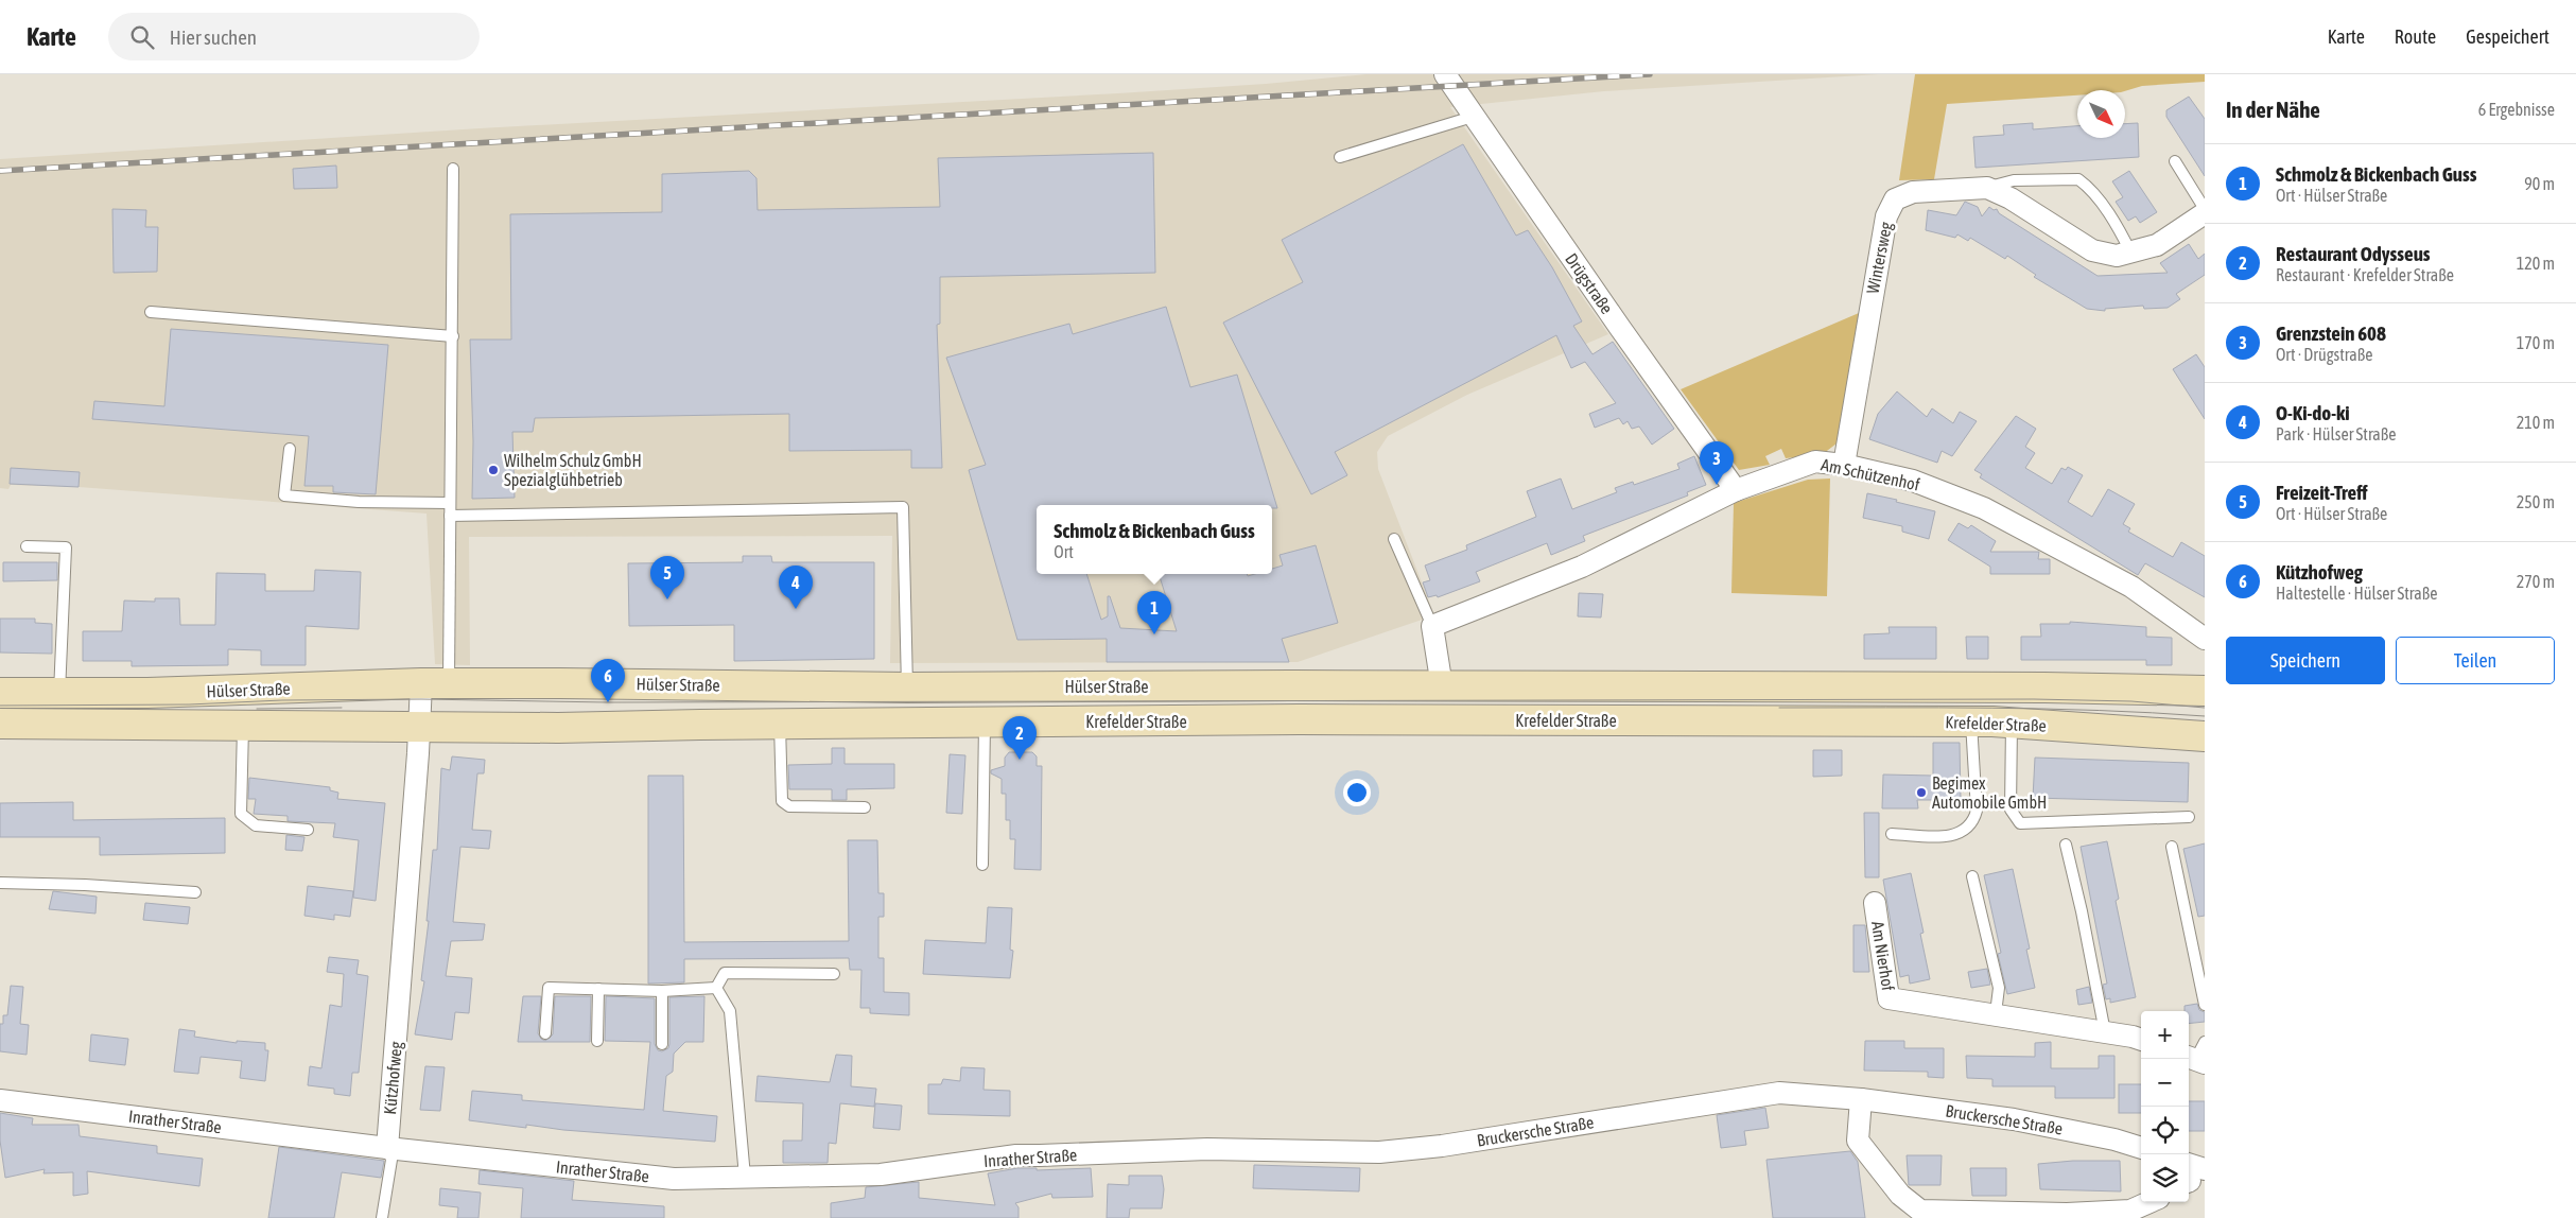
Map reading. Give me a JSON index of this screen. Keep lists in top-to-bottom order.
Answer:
{
  "streets": {
    "street": [
      "Wintersweg",
      "Drügstraße",
      "Am Schützenhof",
      "Hülser Straße",
      "Krefelder Straße",
      "Am Nierhof",
      "Kützhofweg",
      "Bruckersche Straße",
      "Inrather Straße"
    ]
  },
  "crossings": [
    ["Wintersweg", "Am Schützenhof"],
    ["Drügstraße", "Am Schützenhof"],
    ["Hülser Straße", "Krefelder Straße"],
    ["Hülser Straße", "Kützhofweg"],
    ["Kützhofweg", "Inrather Straße"],
    ["Bruckersche Straße", "Inrather Straße"]
  ],
  "places": ["Wilhelm Schulz GmbH Spezialglühbetrieb", "Begimex Automobile GmbH"],
  "north": "bottom right",
  "page": {
    "header": "Karte",
    "search": "Hier suchen",
    "nav": ["Karte", "Route", "Gespeichert"],
    "heading": ["In der Nähe", "6 Ergebnisse"],
    "list": [
      {
        "mark": "1",
        "name": "Schmolz & Bickenbach Guss",
        "note": "Ort · Hülser Straße",
        "value": "90 m"
      },
      {
        "mark": "2",
        "name": "Restaurant Odysseus",
        "note": "Restaurant · Krefelder Straße",
        "value": "120 m"
      },
      {
        "mark": "3",
        "name": "Grenzstein 608",
        "note": "Ort · Drügstraße",
        "value": "170 m"
      },
      {
        "mark": "4",
        "name": "O-Ki-do-ki",
        "note": "Park · Hülser Straße",
        "value": "210 m"
      },
      {
        "mark": "5",
        "name": "Freizeit-Treff",
        "note": "Ort · Hülser Straße",
        "value": "250 m"
      },
      {
        "mark": "6",
        "name": "Kützhofweg",
        "note": "Haltestelle · Hülser Straße",
        "value": "270 m"
      }
    ],
    "pins": [
      "3",
      "5",
      "4",
      "1",
      "6",
      "2"
    ],
    "popup": ["Schmolz & Bickenbach Guss", "Ort"],
    "buttons": ["Speichern", "Teilen"],
    "map_buttons": ["+", "−"]
  }
}
